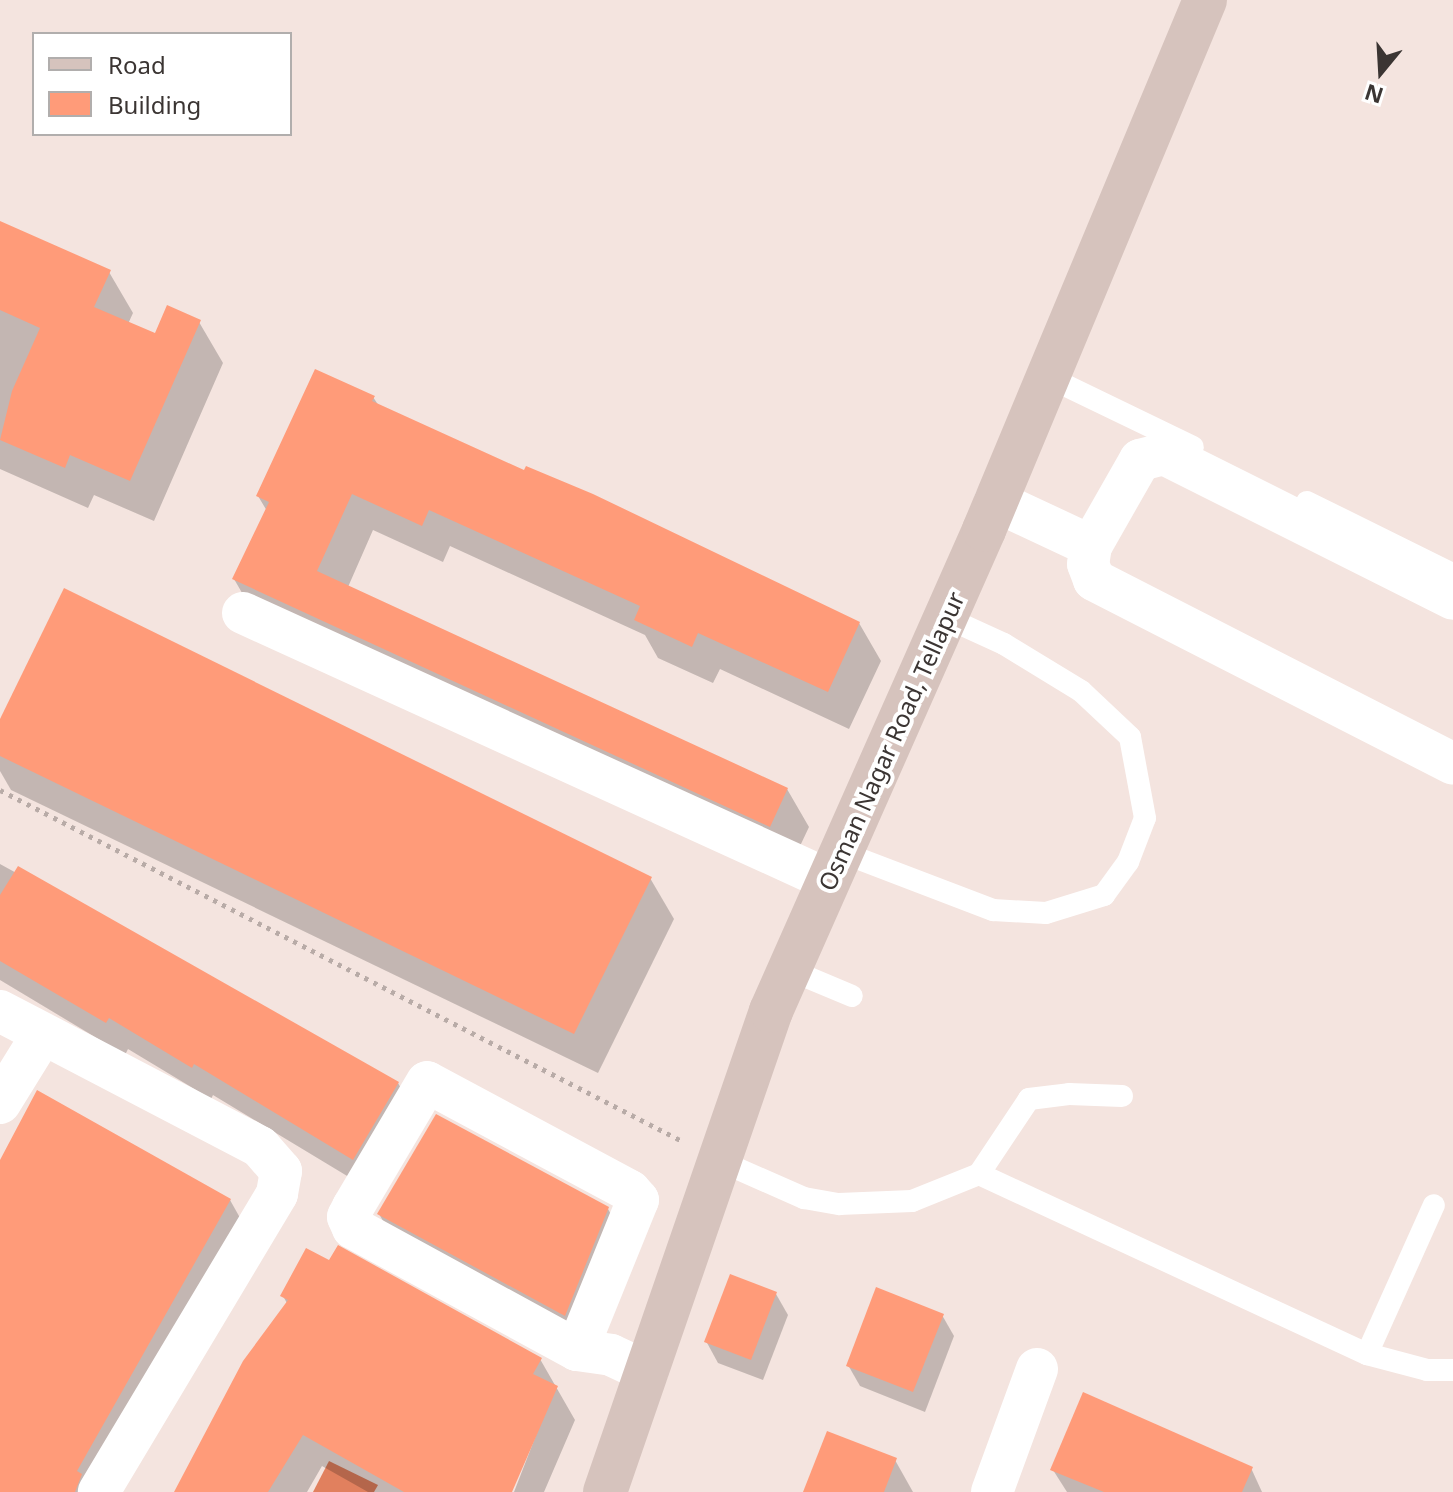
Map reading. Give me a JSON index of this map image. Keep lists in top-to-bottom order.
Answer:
{
  "streets": {
    "street": ["Osman Nagar Road, Tellapur"]
  },
  "legend": ["Road", "Building"],
  "north": "bottom"
}
